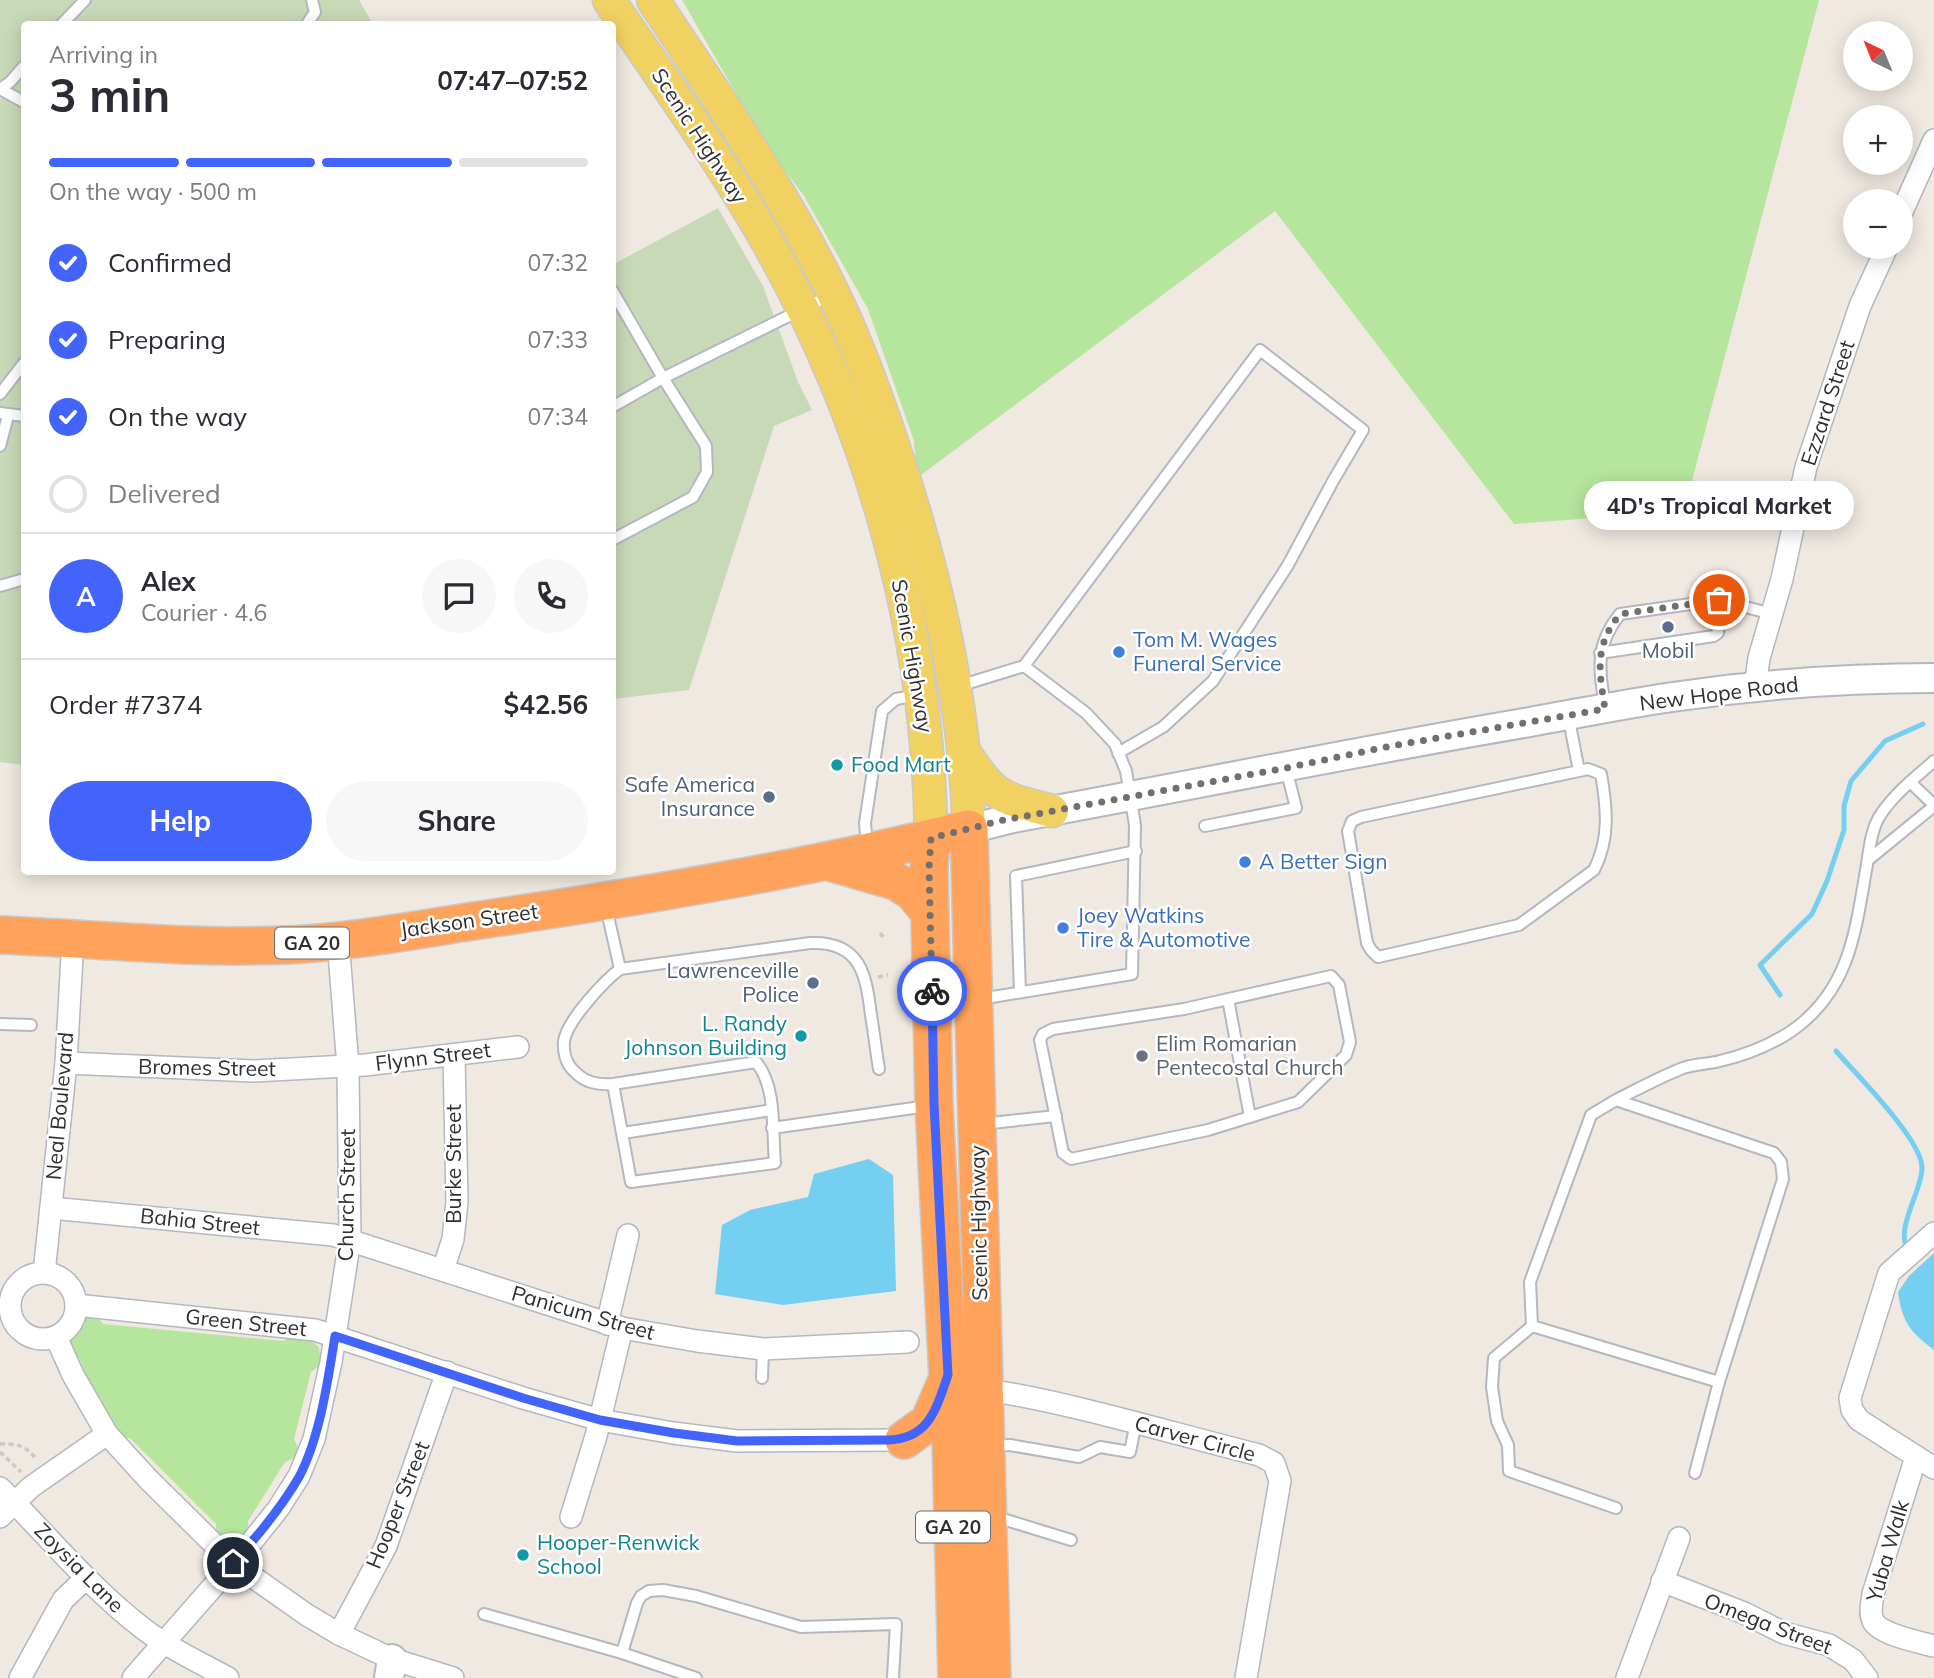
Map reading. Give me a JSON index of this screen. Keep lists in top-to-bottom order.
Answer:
{
  "streets": {
    "highway": ["Scenic Highway", "Jackson Street", "GA 20"],
    "street": [
      "Ezzard Street",
      "New Hope Road",
      "Flynn Street",
      "Bromes Street",
      "Neal Boulevard",
      "Burke Street",
      "Church Street",
      "Bahia Street",
      "Panicum Street",
      "Green Street",
      "Carver Circle",
      "Hooper Street",
      "Yuba Walk",
      "Zoysia Lane",
      "Omega Street"
    ]
  },
  "crossings": [
    ["Scenic Highway", "New Hope Road"],
    ["Scenic Highway", "Jackson Street"],
    ["Scenic Highway", "Carver Circle"],
    ["Ezzard Street", "New Hope Road"],
    ["New Hope Road", "Jackson Street"],
    ["Jackson Street", "Neal Boulevard"],
    ["Jackson Street", "Church Street"],
    ["Flynn Street", "Bromes Street"],
    ["Flynn Street", "Burke Street"],
    ["Flynn Street", "Church Street"],
    ["Bromes Street", "Neal Boulevard"],
    ["Bromes Street", "Church Street"],
    ["Neal Boulevard", "Bahia Street"],
    ["Neal Boulevard", "Green Street"],
    ["Burke Street", "Panicum Street"],
    ["Church Street", "Bahia Street"],
    ["Church Street", "Panicum Street"],
    ["Church Street", "Green Street"],
    ["Church Street", "Zoysia Lane"],
    ["Bahia Street", "Panicum Street"],
    ["Green Street", "Hooper Street"]
  ],
  "places": [
    "4D's Tropical Market",
    "Mobil",
    "Tom M. Wages Funeral Service",
    "Food Mart",
    "Safe America Insurance",
    "A Better Sign",
    "Joey Watkins Tire & Automotive",
    "Lawrenceville Police",
    "L. Randy Johnson Building",
    "Elim Romarian Pentecostal Church",
    "Hooper-Renwick School"
  ],
  "north": "top left",
  "page": {
    "map_buttons": ["+", "−"],
    "heading": ["3 min", "Arriving in", "07:47–07:52"],
    "panel": [
      "Alex",
      "Courier · 4.6",
      "Order #7374",
      "$42.56"
    ],
    "bar": "On the way · 500 m",
    "list": [
      ["Confirmed", "07:32"],
      ["Preparing", "07:33"],
      ["On the way", "07:34"],
      "Delivered"
    ],
    "bubble": "4D's Tropical Market",
    "round": "A",
    "buttons": ["Help", "Share"]
  }
}
